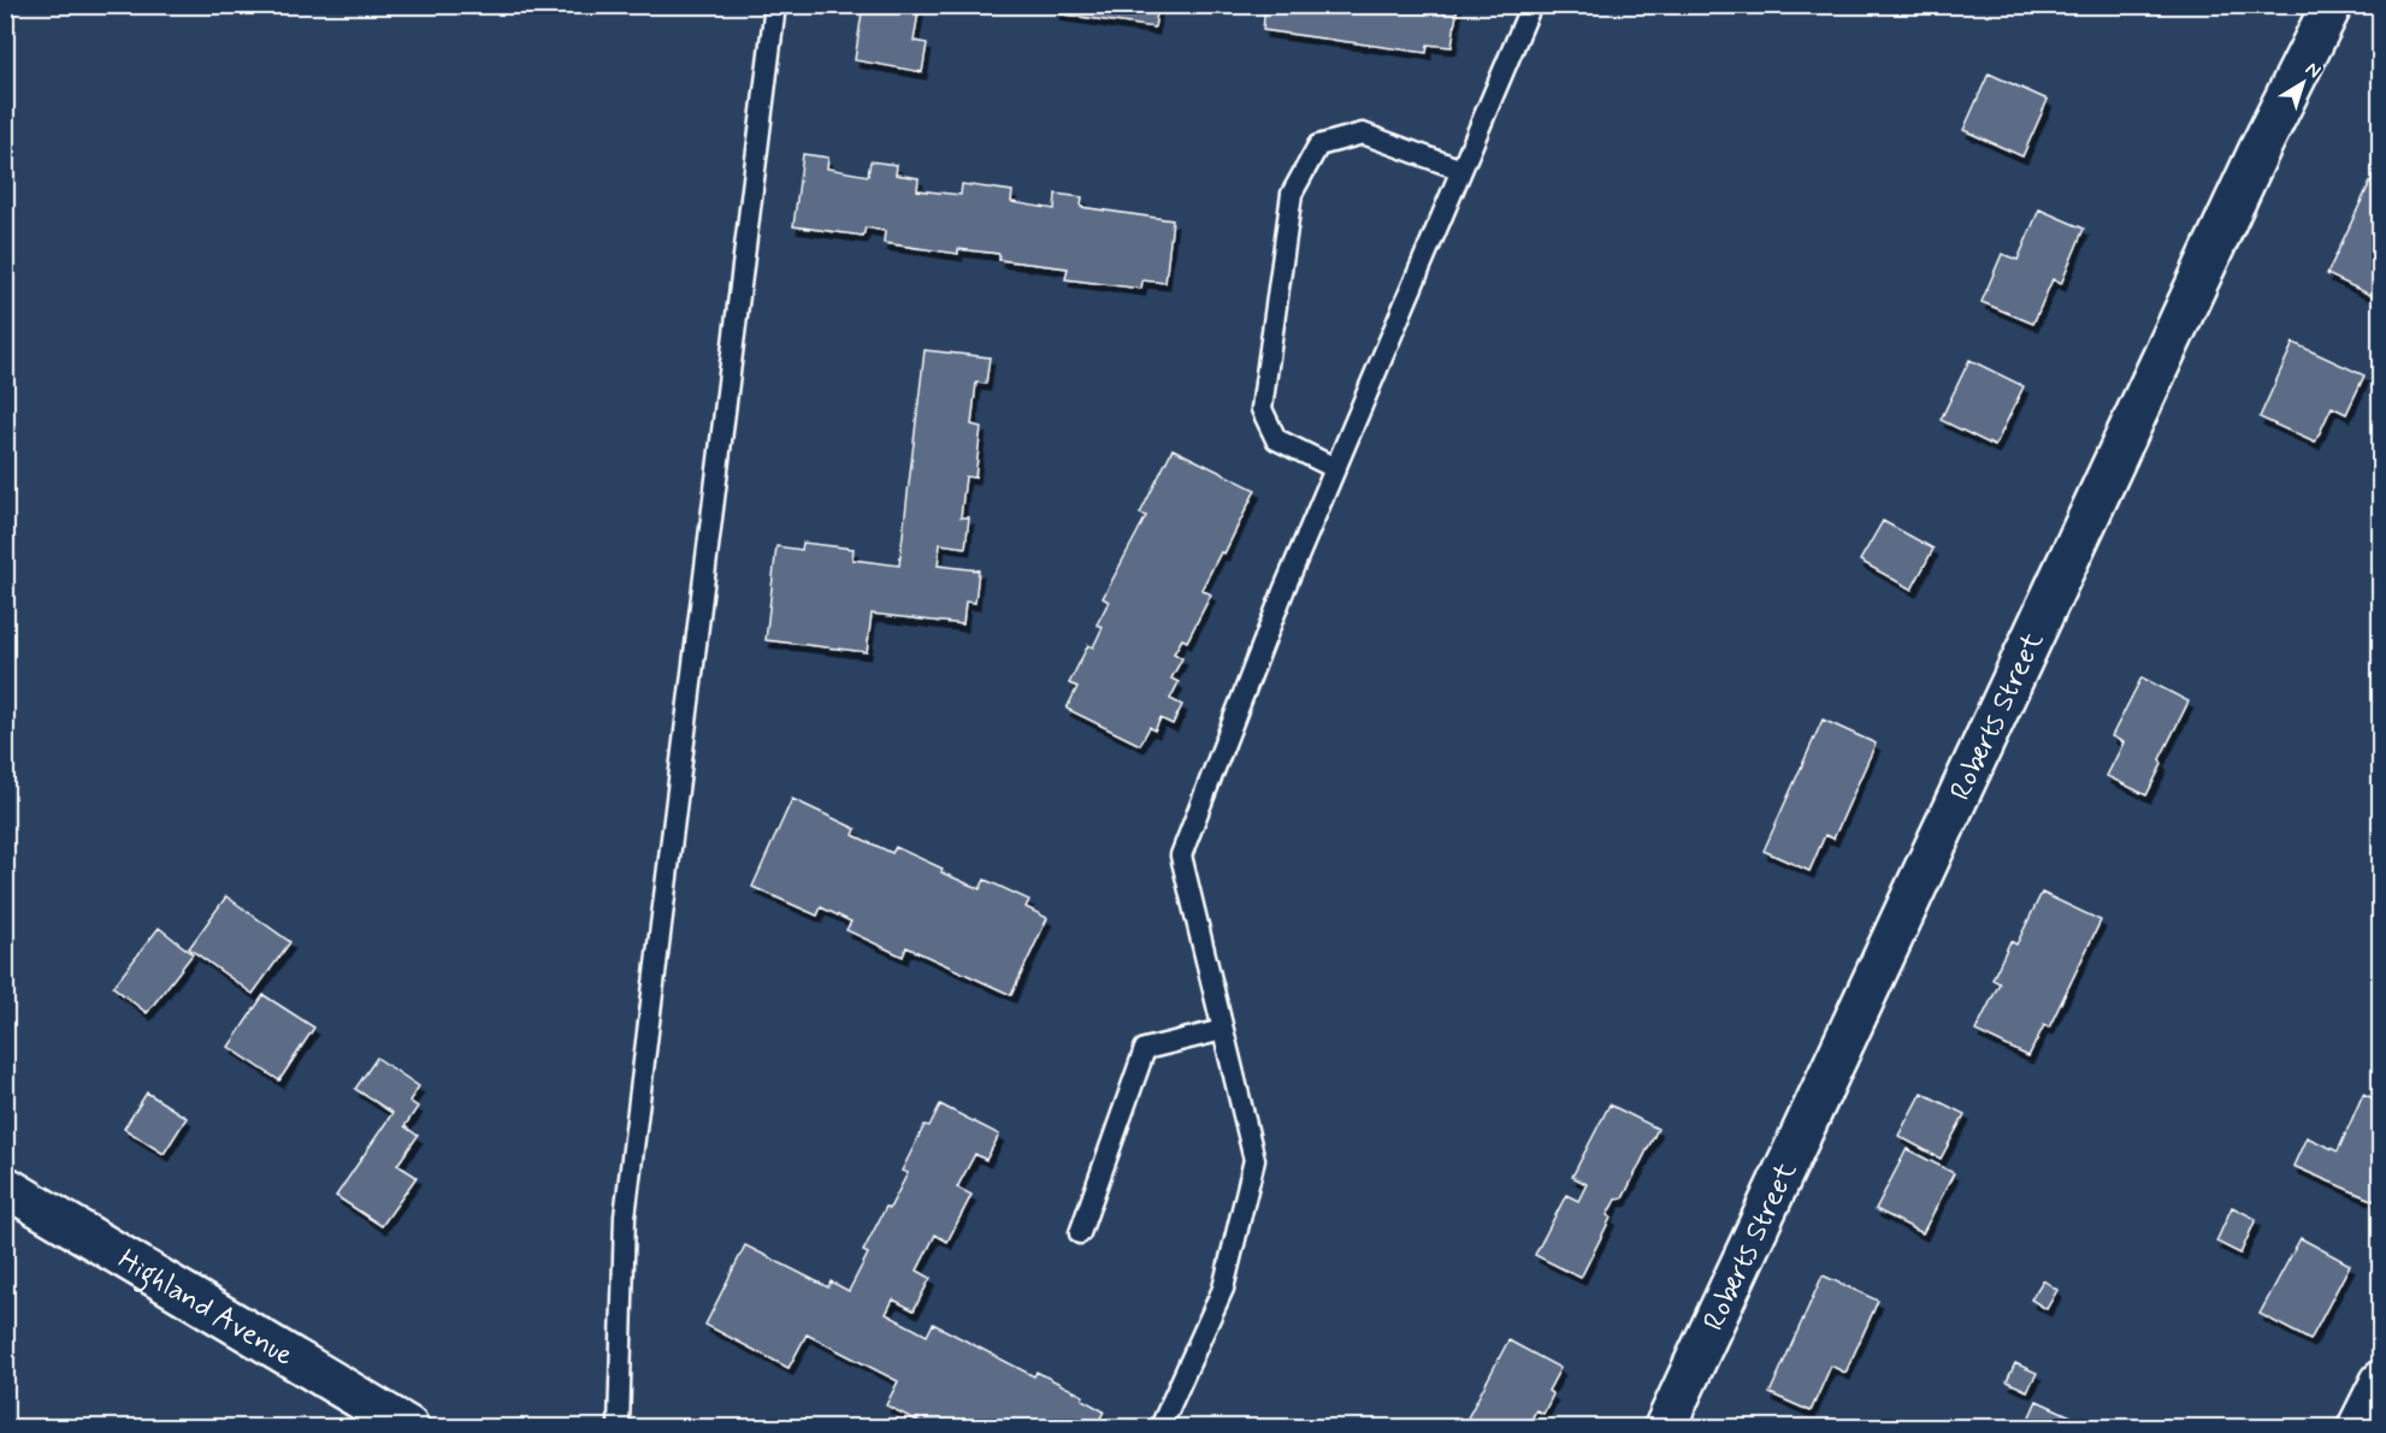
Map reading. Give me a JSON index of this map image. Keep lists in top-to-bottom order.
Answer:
{
  "streets": {
    "street": ["Roberts Street", "Highland Avenue"]
  },
  "north": "top right"
}
